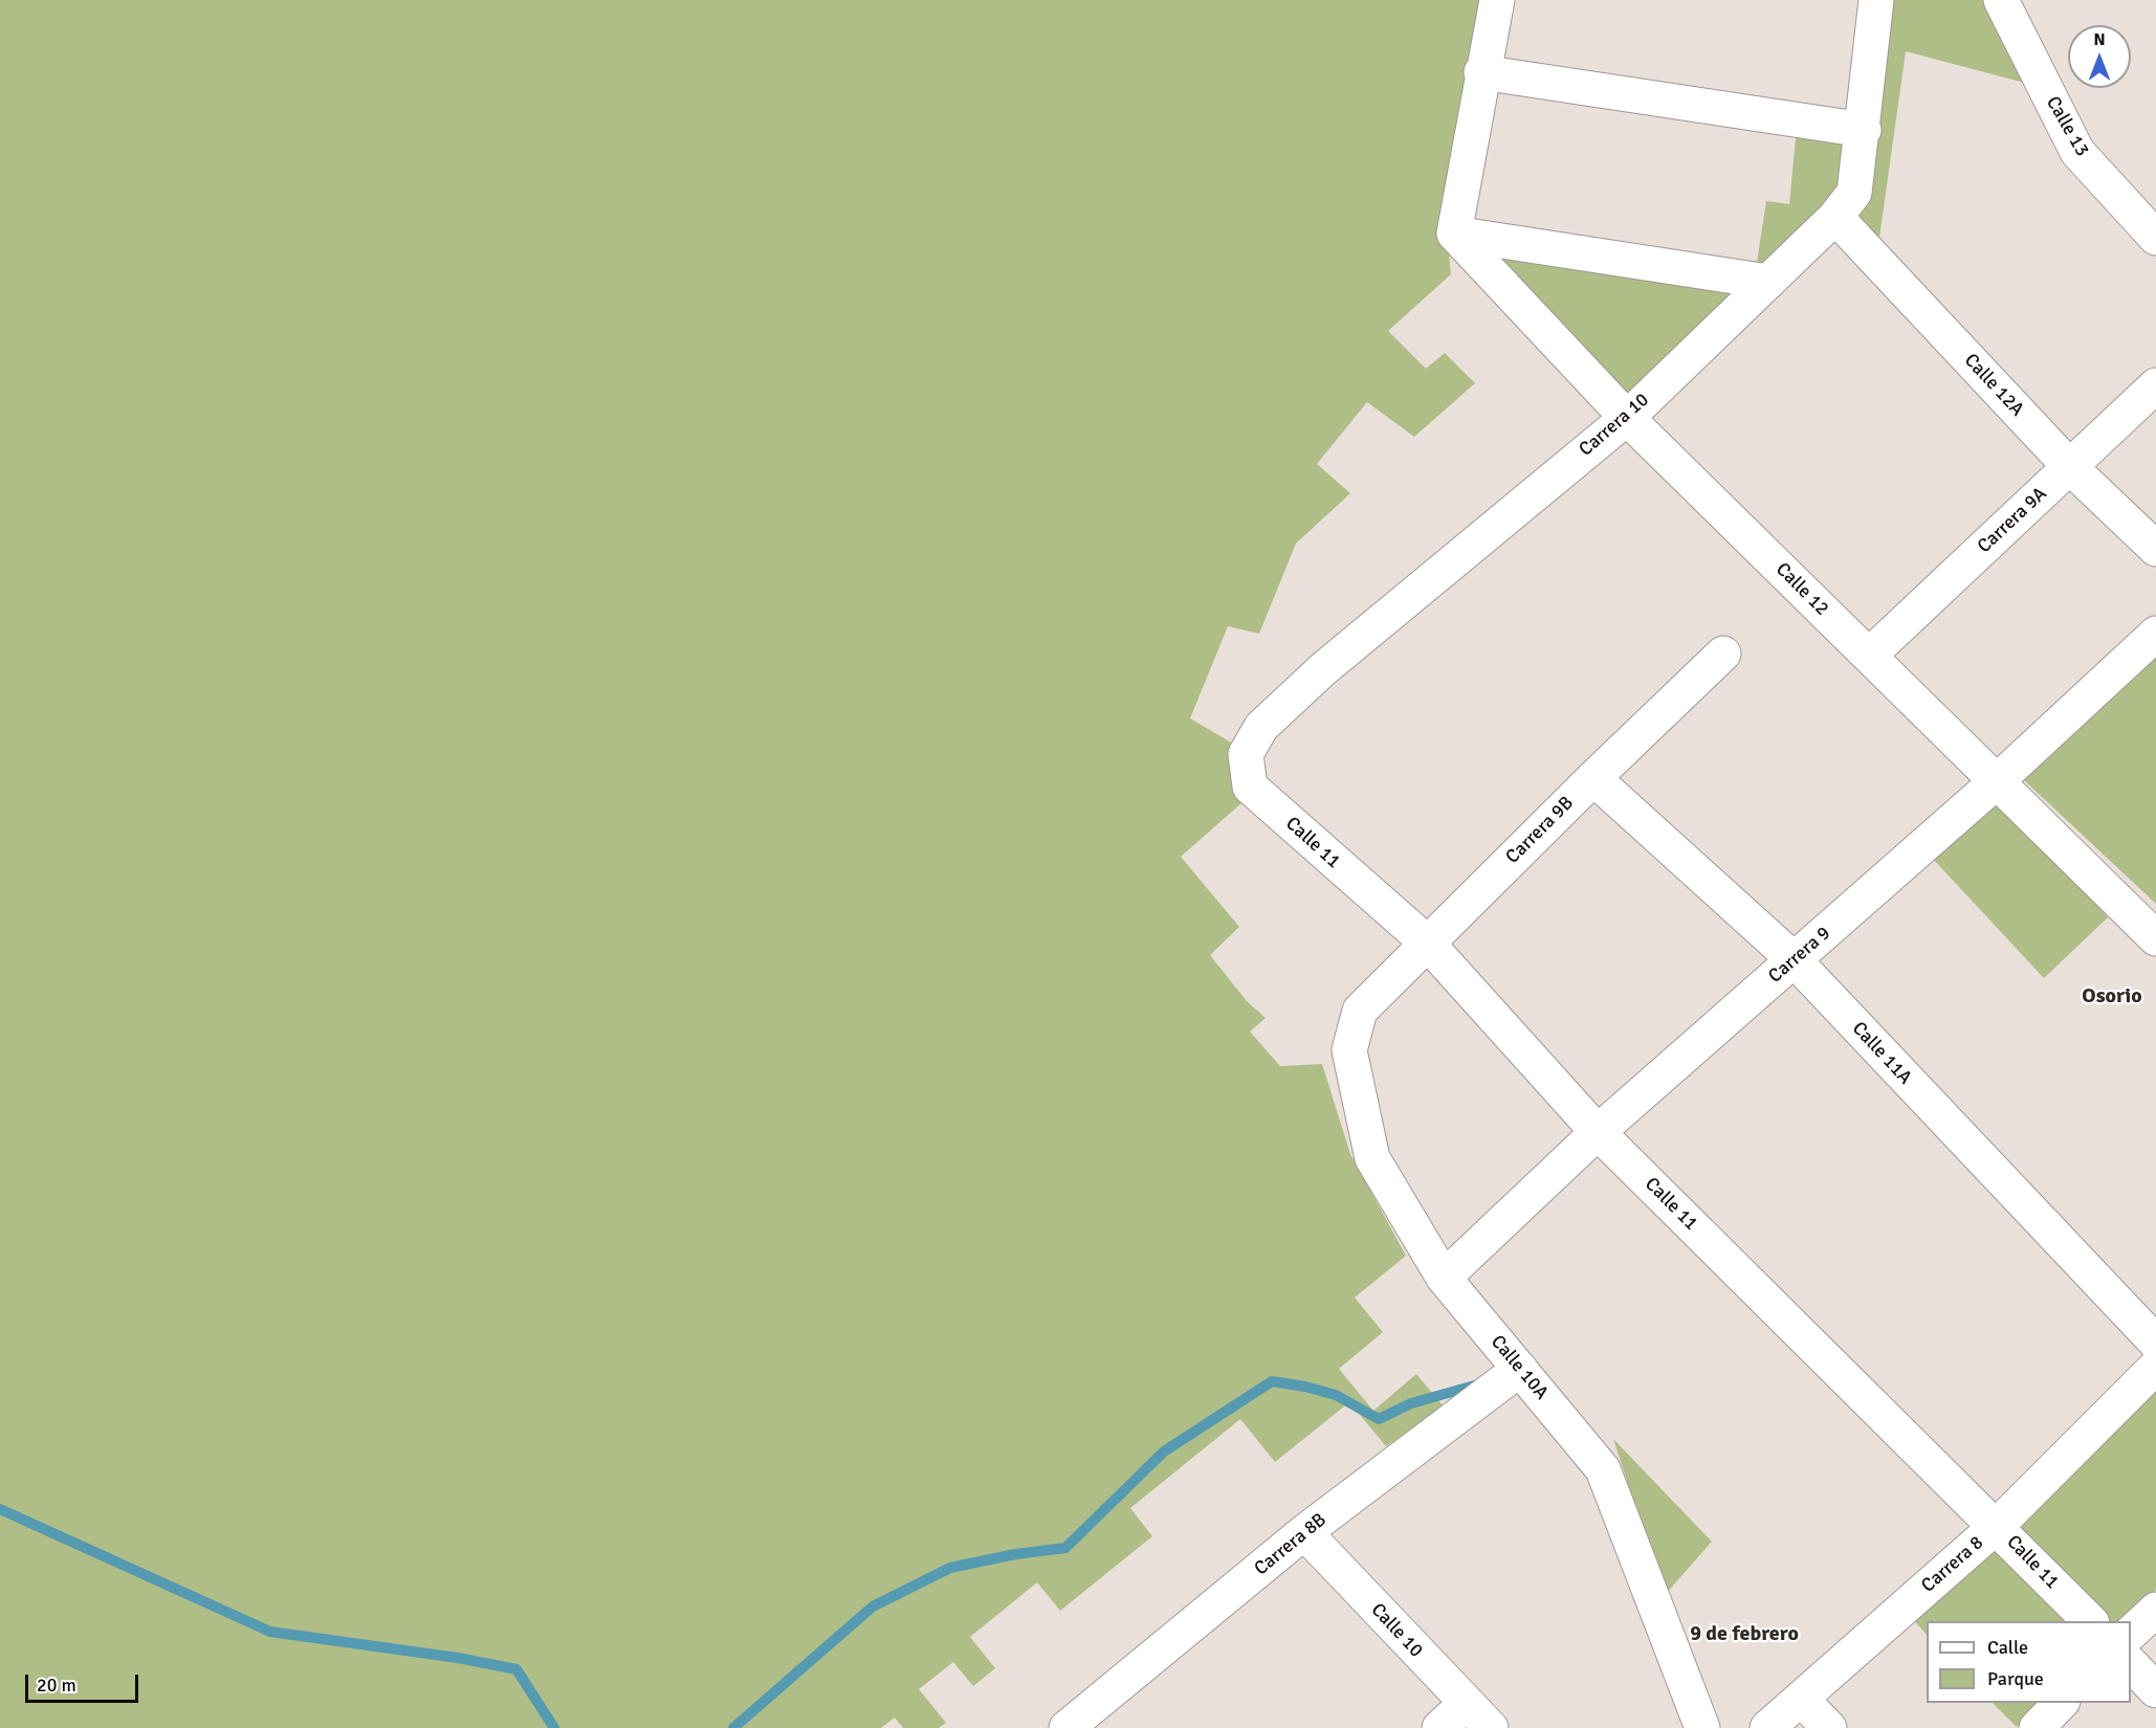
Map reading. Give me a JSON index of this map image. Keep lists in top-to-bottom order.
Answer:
{
  "streets": {
    "street": [
      "Calle 13",
      "Calle 12A",
      "Carrera 10",
      "Carrera 9A",
      "Calle 12",
      "Carrera 9B",
      "Calle 11",
      "Carrera 9",
      "Calle 11A",
      "Calle 10A",
      "Carrera 8B",
      "Carrera 8",
      "Calle 10"
    ]
  },
  "crossings": [
    ["Calle 12A", "Carrera 10"],
    ["Calle 12A", "Carrera 9A"],
    ["Carrera 10", "Calle 12"],
    ["Carrera 10", "Calle 11"],
    ["Carrera 9A", "Calle 12"],
    ["Calle 12", "Carrera 9"],
    ["Carrera 9B", "Calle 11"],
    ["Carrera 9B", "Calle 11A"],
    ["Carrera 9B", "Calle 10A"],
    ["Calle 11", "Carrera 9"],
    ["Calle 11", "Carrera 8"],
    ["Carrera 9", "Calle 11A"],
    ["Carrera 9", "Calle 10A"],
    ["Calle 10A", "Carrera 8B"],
    ["Carrera 8B", "Calle 10"]
  ],
  "districts": ["Osorio", "9 de febrero"],
  "legend": ["Calle", "Parque"],
  "scale_bar": "20 m",
  "north": "top"
}
